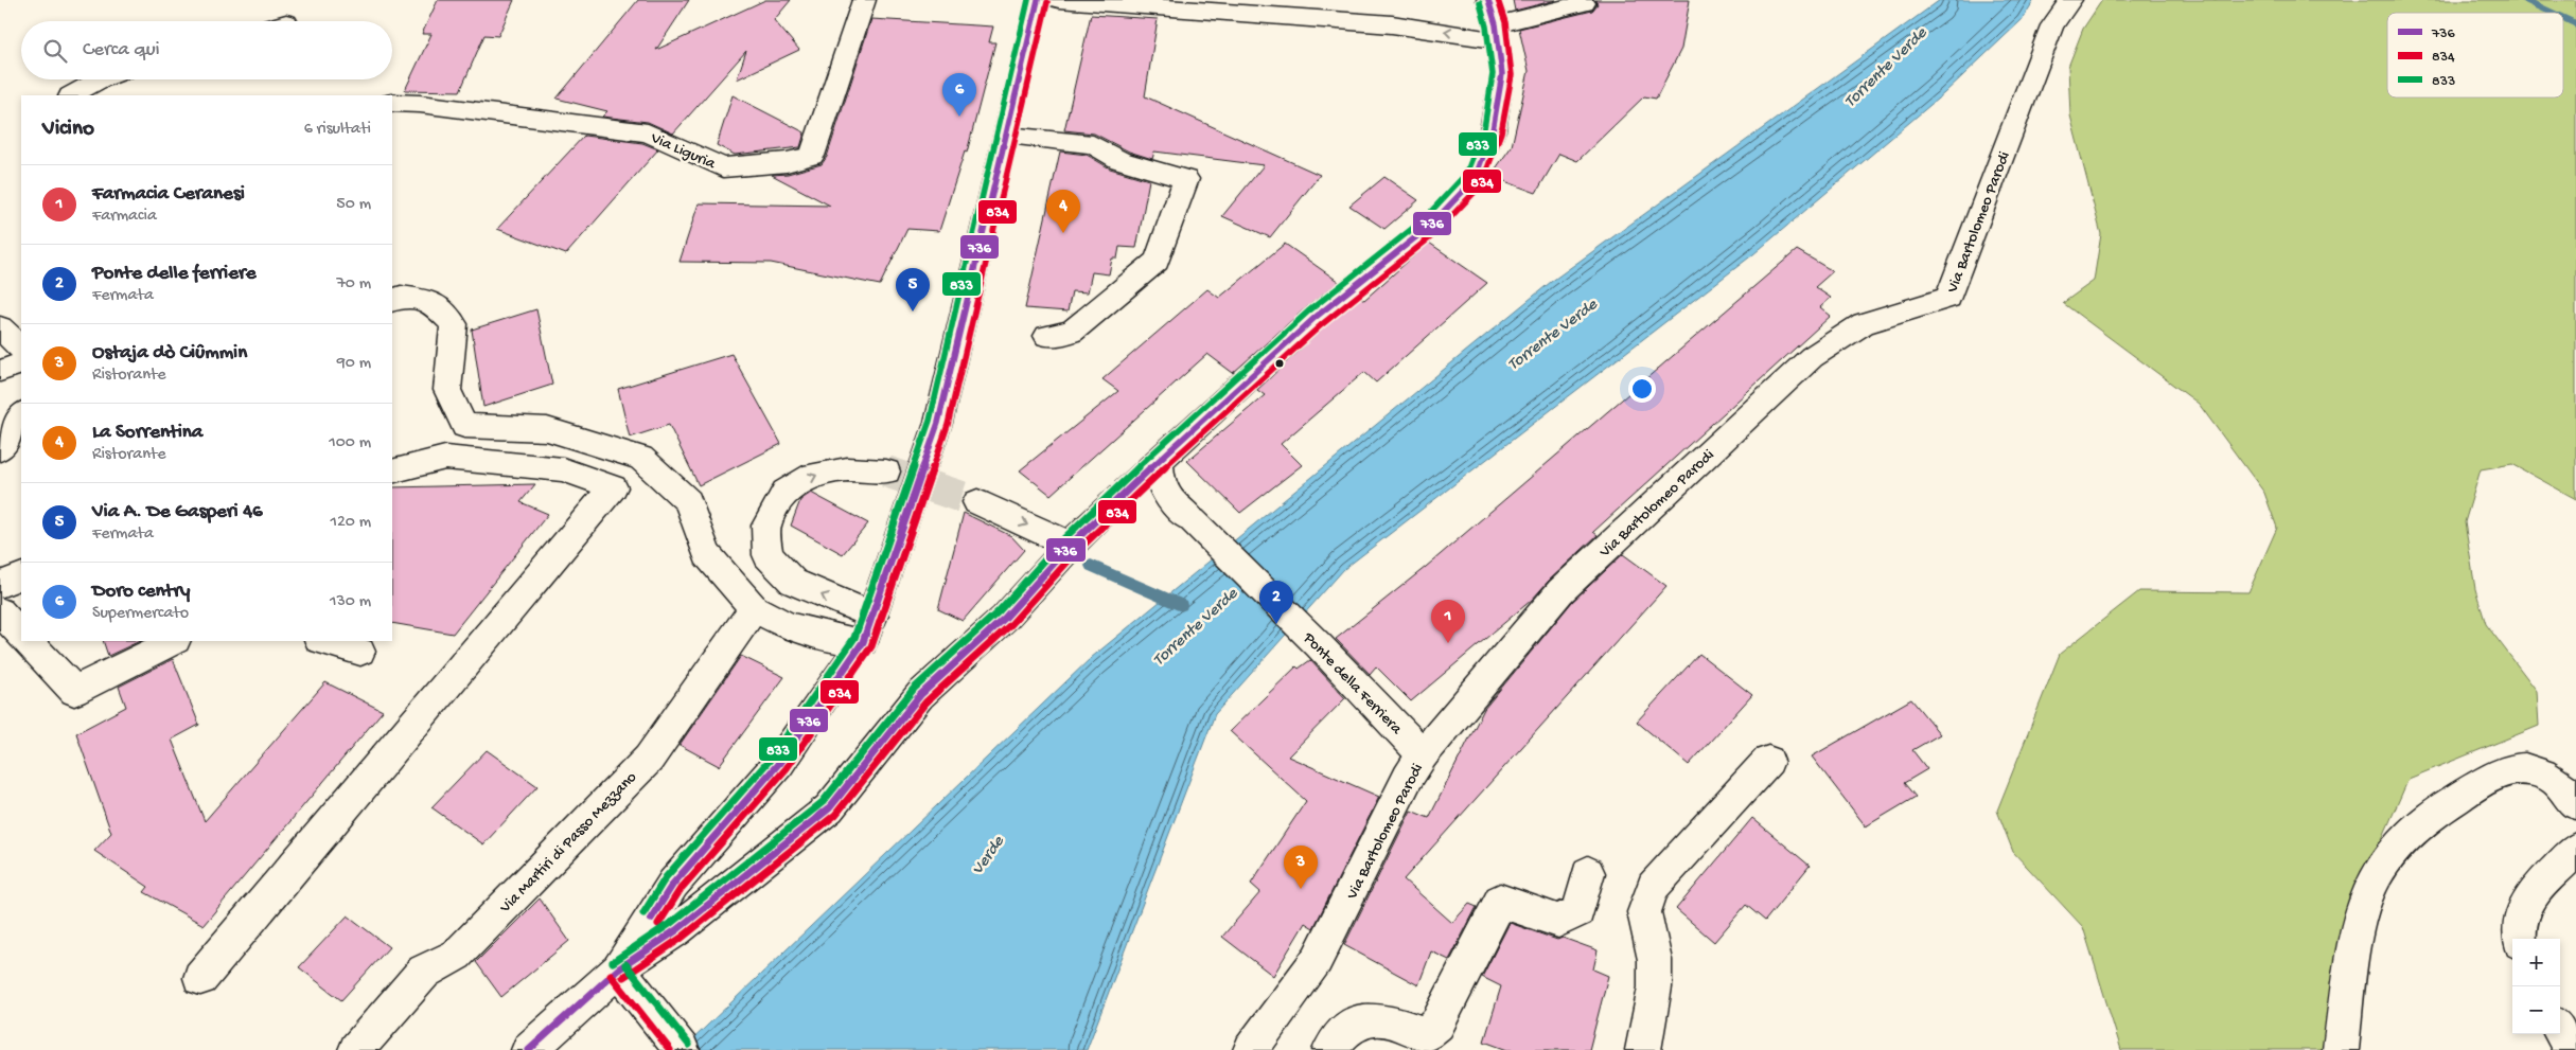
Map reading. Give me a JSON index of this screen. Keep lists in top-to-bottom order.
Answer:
{
  "streets": {
    "street": [
      "Via Liguria",
      "Via Bartolomeo Parodi",
      "Ponte della Ferriera",
      "Via Martiri di Passo Mezzano"
    ]
  },
  "crossings": [
    ["Via Bartolomeo Parodi", "Ponte della Ferriera"]
  ],
  "water": ["Torrente Verde", "Verde"],
  "lines": ["transit line 736", "transit line 834", "transit line 833"],
  "legend": ["736", "834", "833"],
  "page": {
    "search": "Cerca qui",
    "pins": [
      "6",
      "4",
      "5",
      "2",
      "1",
      "3"
    ],
    "heading": ["Vicino", "6 risultati"],
    "list": [
      {
        "mark": "1",
        "name": "Farmacia Ceranesi",
        "note": "Farmacia",
        "value": "50 m"
      },
      {
        "mark": "2",
        "name": "Ponte delle ferriere",
        "note": "Fermata",
        "value": "70 m"
      },
      {
        "mark": "3",
        "name": "Ostaja dò Ciûmmin",
        "note": "Ristorante",
        "value": "90 m"
      },
      {
        "mark": "4",
        "name": "La Sorrentina",
        "note": "Ristorante",
        "value": "100 m"
      },
      {
        "mark": "5",
        "name": "Via A. De Gasperi 46",
        "note": "Fermata",
        "value": "120 m"
      },
      {
        "mark": "6",
        "name": "Doro centry",
        "note": "Supermercato",
        "value": "130 m"
      }
    ],
    "map_buttons": ["+", "−"]
  }
}
